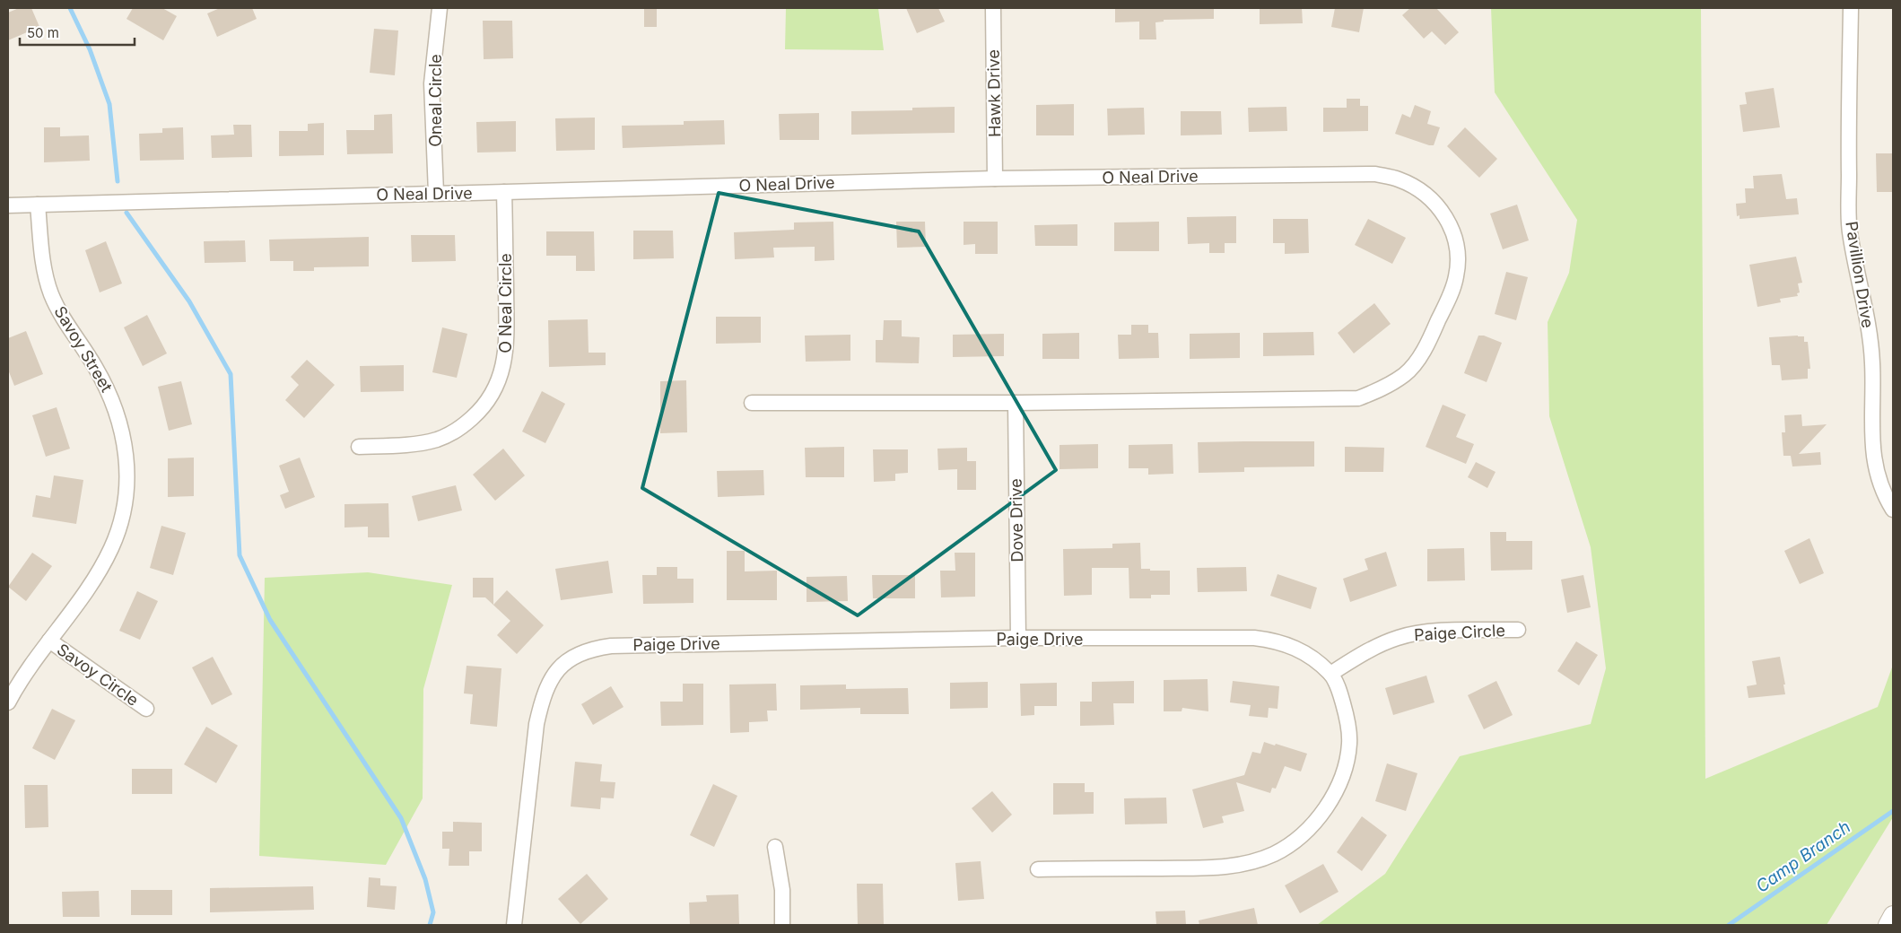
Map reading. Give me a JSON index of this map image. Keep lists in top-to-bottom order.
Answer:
{
  "streets": {
    "street": [
      "Hawk Drive",
      "Oneal Circle",
      "O Neal Drive",
      "Pavillion Drive",
      "O Neal Circle",
      "Savoy Street",
      "Dove Drive",
      "Paige Circle",
      "Paige Drive",
      "Savoy Circle"
    ]
  },
  "crossings": [
    ["Hawk Drive", "O Neal Drive"],
    ["Oneal Circle", "O Neal Drive"],
    ["O Neal Drive", "O Neal Circle"],
    ["O Neal Drive", "Savoy Street"],
    ["O Neal Drive", "Dove Drive"],
    ["Savoy Street", "Savoy Circle"],
    ["Dove Drive", "Paige Drive"],
    ["Paige Circle", "Paige Drive"]
  ],
  "water": ["Camp Branch"],
  "scale_bar": "50 m"
}
